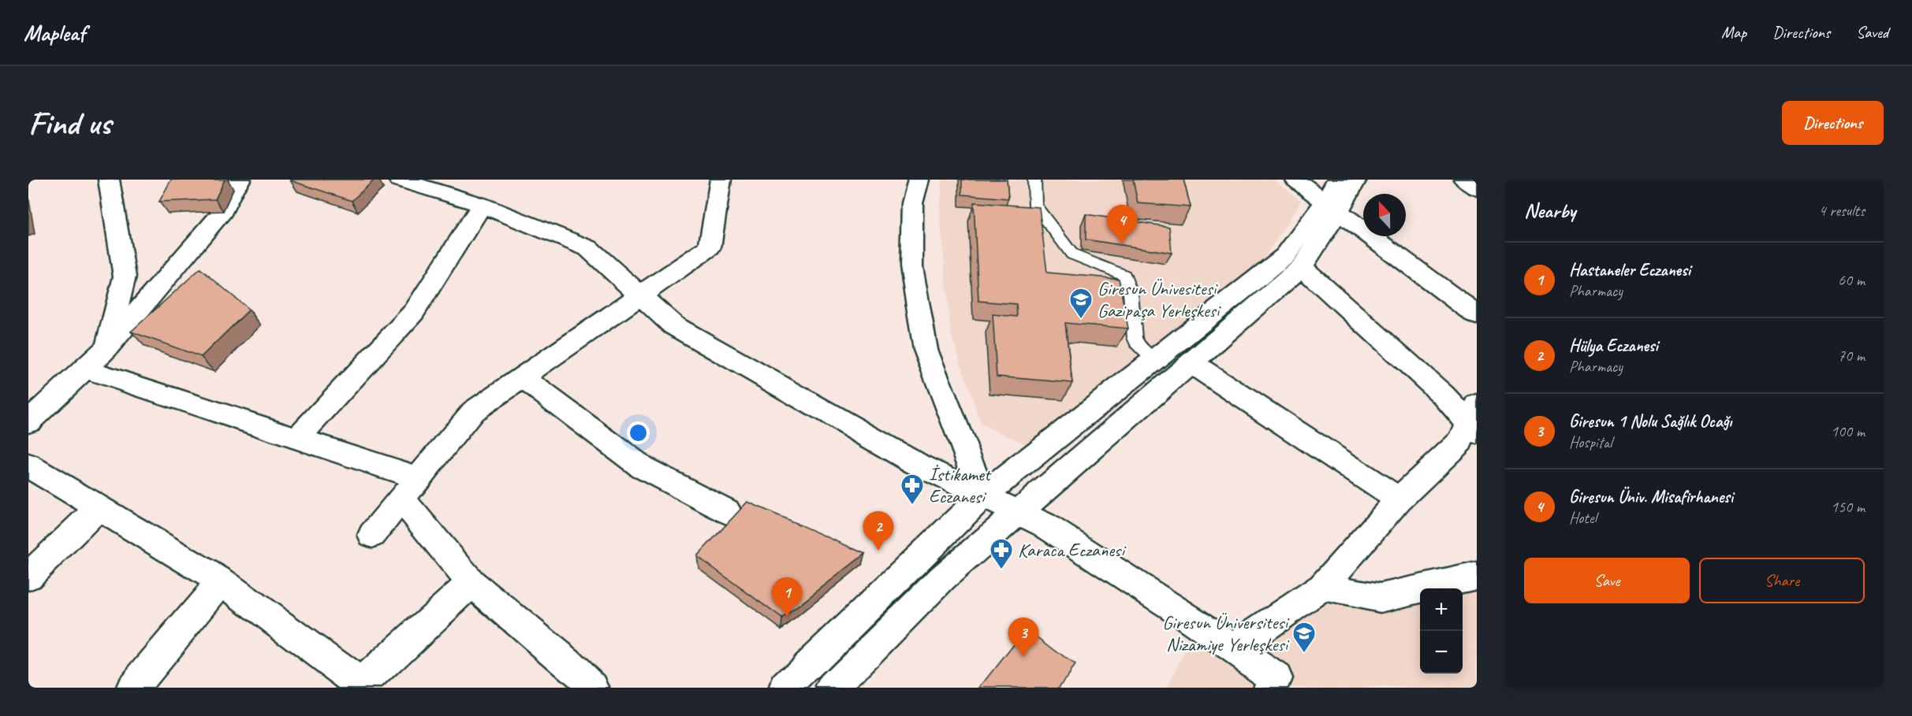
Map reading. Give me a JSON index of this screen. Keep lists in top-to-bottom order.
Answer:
{
  "places": {
    "school or university": ["Giresun Ünivesitesi Gazipaşa Yerleşkesi", "Giresun Üniversitesi Nizamiye Yerleşkesi"],
    "pharmacy": ["İstikamet Eczanesi", "Karaca Eczanesi"]
  },
  "north": "top",
  "page": {
    "header": "Mapleaf",
    "nav": ["Map", "Directions", "Saved"],
    "buttons": [
      "Directions",
      ["Save", "Share"]
    ],
    "title": "Find us",
    "heading": ["Nearby", "4 results"],
    "pins": [
      "4",
      "2",
      "1",
      "3"
    ],
    "list": [
      {
        "mark": "1",
        "name": "Hastaneler Eczanesi",
        "note": "Pharmacy",
        "value": "60 m"
      },
      {
        "mark": "2",
        "name": "Hülya Eczanesi",
        "note": "Pharmacy",
        "value": "70 m"
      },
      {
        "mark": "3",
        "name": "Giresun 1 Nolu Sağlık Ocağı",
        "note": "Hospital",
        "value": "100 m"
      },
      {
        "mark": "4",
        "name": "Giresun Üniv. Misafirhanesi",
        "note": "Hotel",
        "value": "150 m"
      }
    ],
    "map_buttons": ["+", "−"]
  }
}
